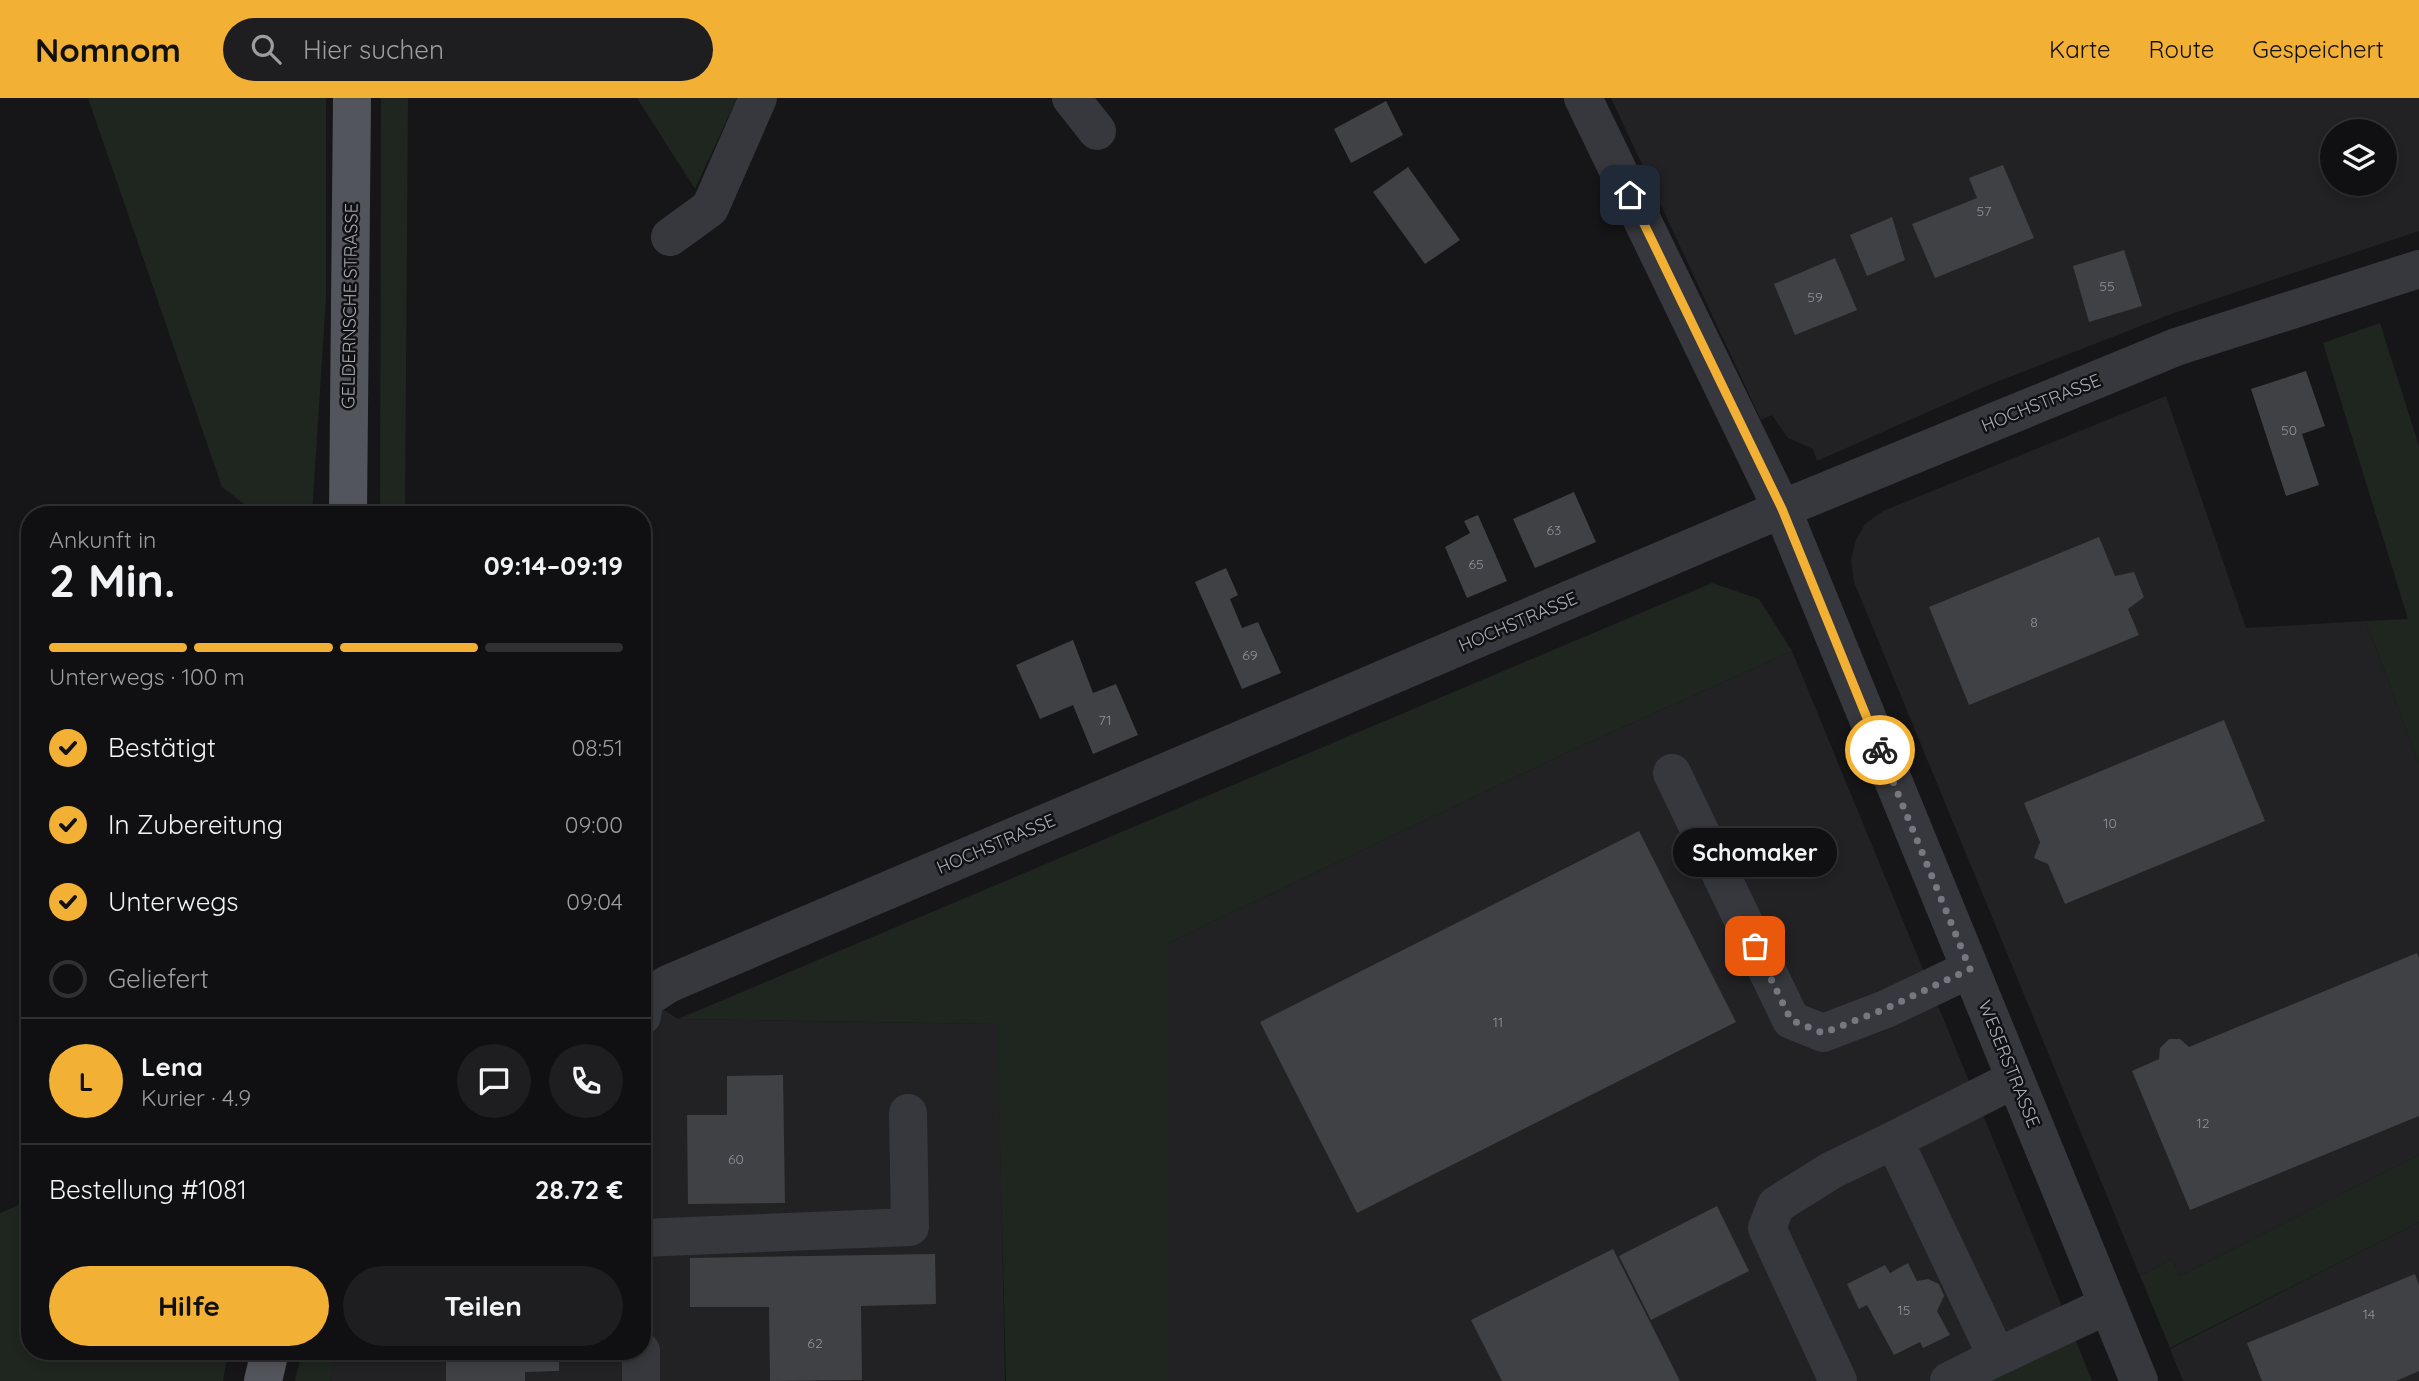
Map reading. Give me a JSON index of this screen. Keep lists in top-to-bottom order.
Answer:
{
  "streets": {
    "main road": ["GELDERNSCHE STRASSE"],
    "street": ["HOCHSTRASSE", "WESERSTRASSE"]
  },
  "crossings": [
    ["HOCHSTRASSE", "WESERSTRASSE"]
  ],
  "places": ["Schomaker"],
  "house_numbers": [
    "57",
    "55",
    "59",
    "50",
    "63",
    "65",
    "8",
    "69",
    "71",
    "10",
    "11",
    "12",
    "60",
    "15",
    "14",
    "62"
  ],
  "page": {
    "header": "Nomnom",
    "search": "Hier suchen",
    "nav": ["Karte", "Route", "Gespeichert"],
    "heading": ["2 Min.", "Ankunft in", "09:14–09:19"],
    "panel": [
      "Lena",
      "Kurier · 4.9",
      "Bestellung #1081",
      "28.72 €"
    ],
    "bar": "Unterwegs · 100 m",
    "list": [
      ["Bestätigt", "08:51"],
      ["In Zubereitung", "09:00"],
      ["Unterwegs", "09:04"],
      "Geliefert"
    ],
    "bubble": "Schomaker",
    "round": "L",
    "buttons": ["Hilfe", "Teilen"]
  }
}
